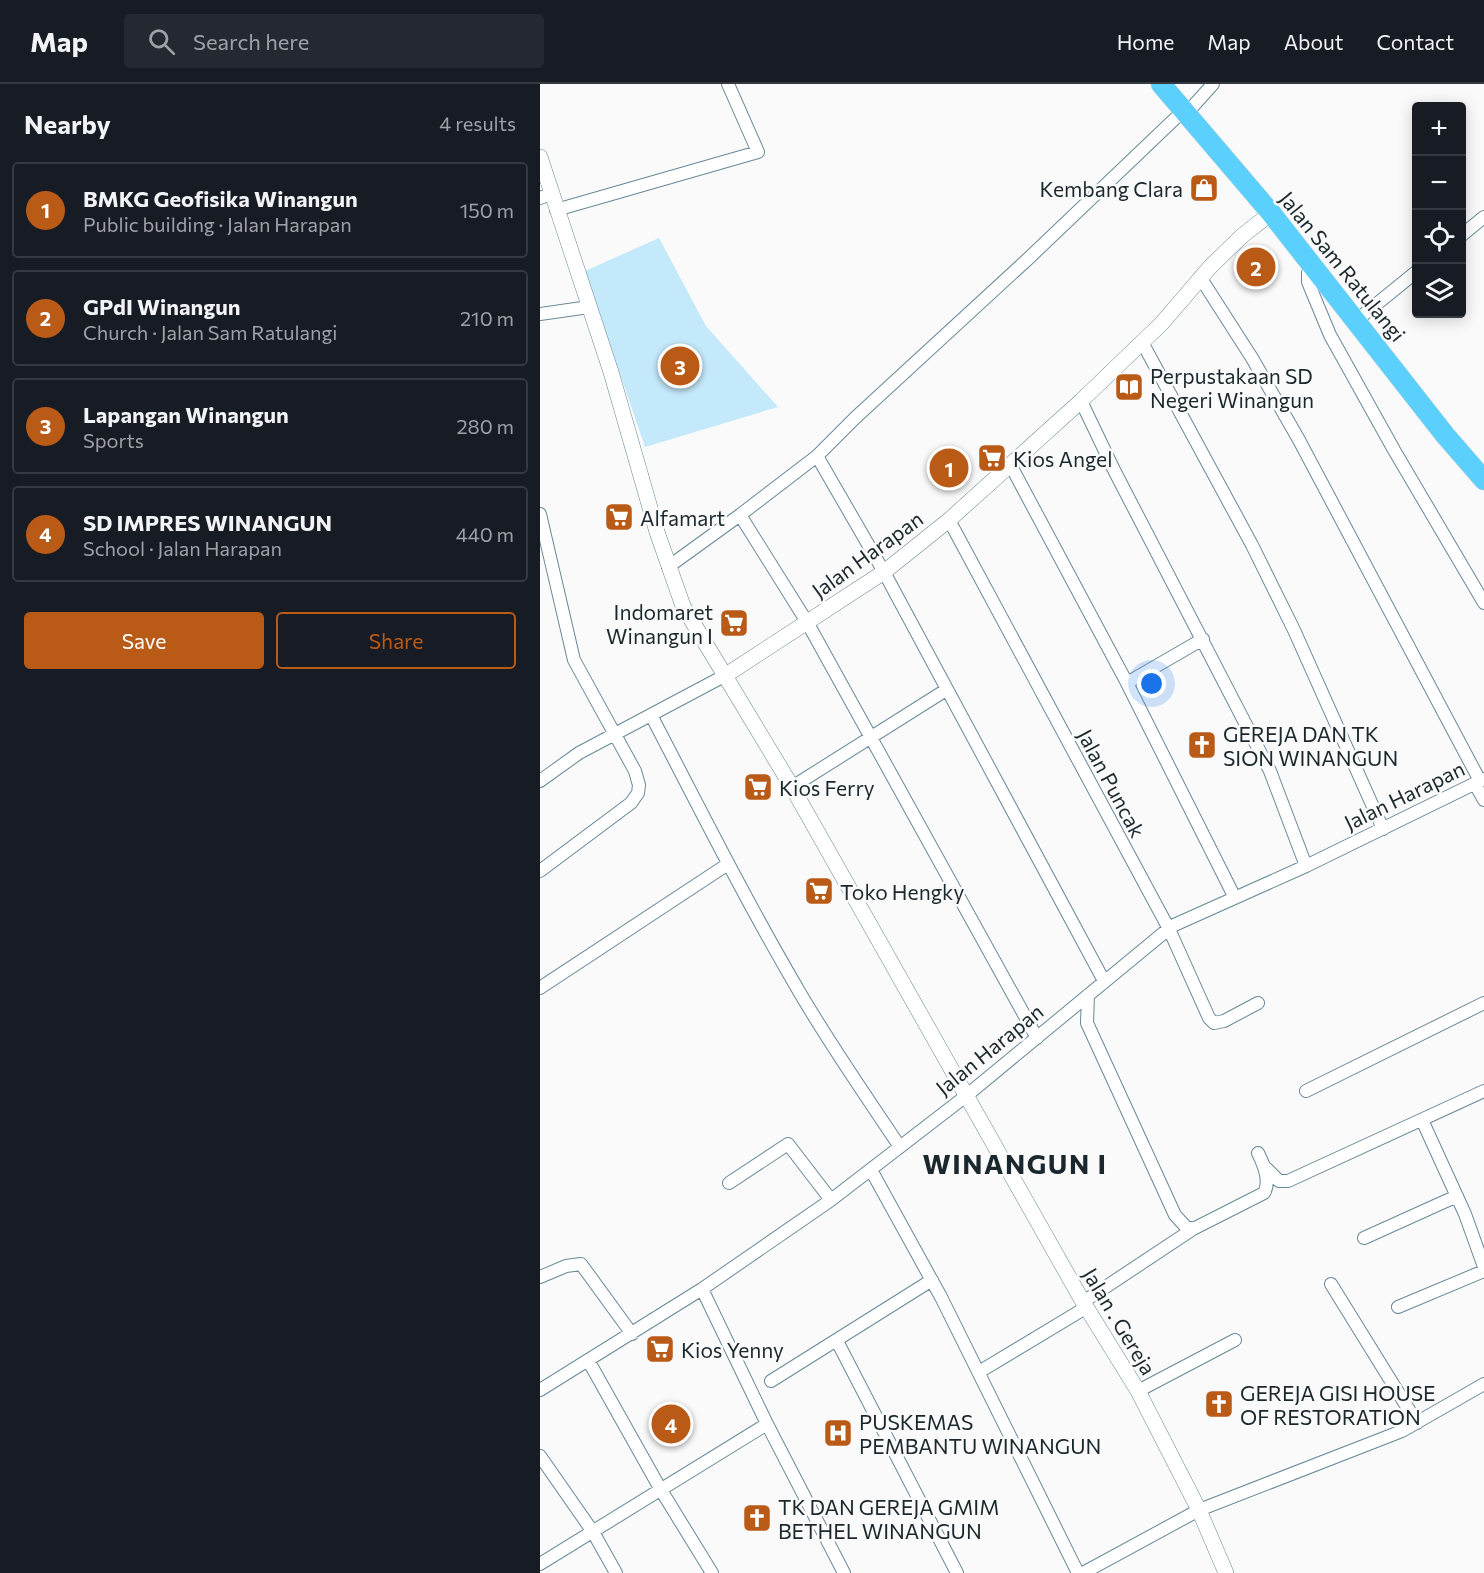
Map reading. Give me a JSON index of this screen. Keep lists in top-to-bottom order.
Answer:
{
  "streets": {
    "highway": ["Jalan Sam Ratulangi"],
    "street": ["Jalan Harapan", "Jalan Puncak", "Jalan . Gereja"]
  },
  "crossings": [
    ["Jalan Sam Ratulangi", "Jalan Harapan"],
    ["Jalan Harapan", "Jalan Puncak"],
    ["Jalan Harapan", "Jalan . Gereja"]
  ],
  "districts": ["WINANGUN I"],
  "places": {
    "shop": ["Kembang Clara"],
    "library": ["Perpustakaan SD Negeri Winangun"],
    "supermarket": [
      "Kios Angel",
      "Alfamart",
      "Indomaret Winangun I",
      "Kios Ferry",
      "Toko Hengky",
      "Kios Yenny"
    ],
    "church": ["GEREJA DAN TK SION WINANGUN", "GEREJA GISI HOUSE OF RESTORATION", "TK DAN GEREJA GMIM BETHEL WINANGUN"],
    "hospital": ["PUSKEMAS PEMBANTU WINANGUN"]
  },
  "page": {
    "header": "Map",
    "search": "Search here",
    "nav": [
      "Home",
      "Map",
      "About",
      "Contact"
    ],
    "heading": ["Nearby", "4 results"],
    "map_buttons": ["+", "−"],
    "list": [
      {
        "mark": "1",
        "name": "BMKG Geofisika Winangun",
        "note": "Public building · Jalan Harapan",
        "value": "150 m"
      },
      {
        "mark": "2",
        "name": "GPdI Winangun",
        "note": "Church · Jalan Sam Ratulangi",
        "value": "210 m"
      },
      {
        "mark": "3",
        "name": "Lapangan Winangun",
        "note": "Sports",
        "value": "280 m"
      },
      {
        "mark": "4",
        "name": "SD IMPRES WINANGUN",
        "note": "School · Jalan Harapan",
        "value": "440 m"
      }
    ],
    "pins": [
      "2",
      "3",
      "1",
      "4"
    ],
    "buttons": ["Save", "Share"]
  }
}
